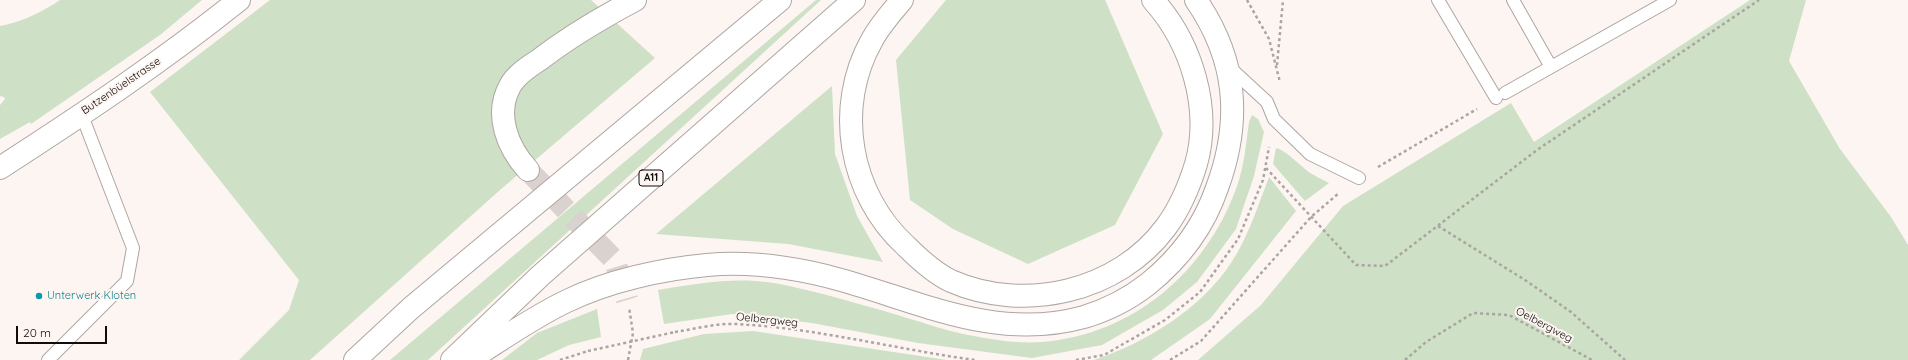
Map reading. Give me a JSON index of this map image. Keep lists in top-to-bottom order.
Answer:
{
  "streets": {
    "main road": ["Butzenbüelstrasse", "A11"],
    "path": ["Oelbergweg"]
  },
  "places": ["Unterwerk Kloten"],
  "scale_bar": "20 m"
}
